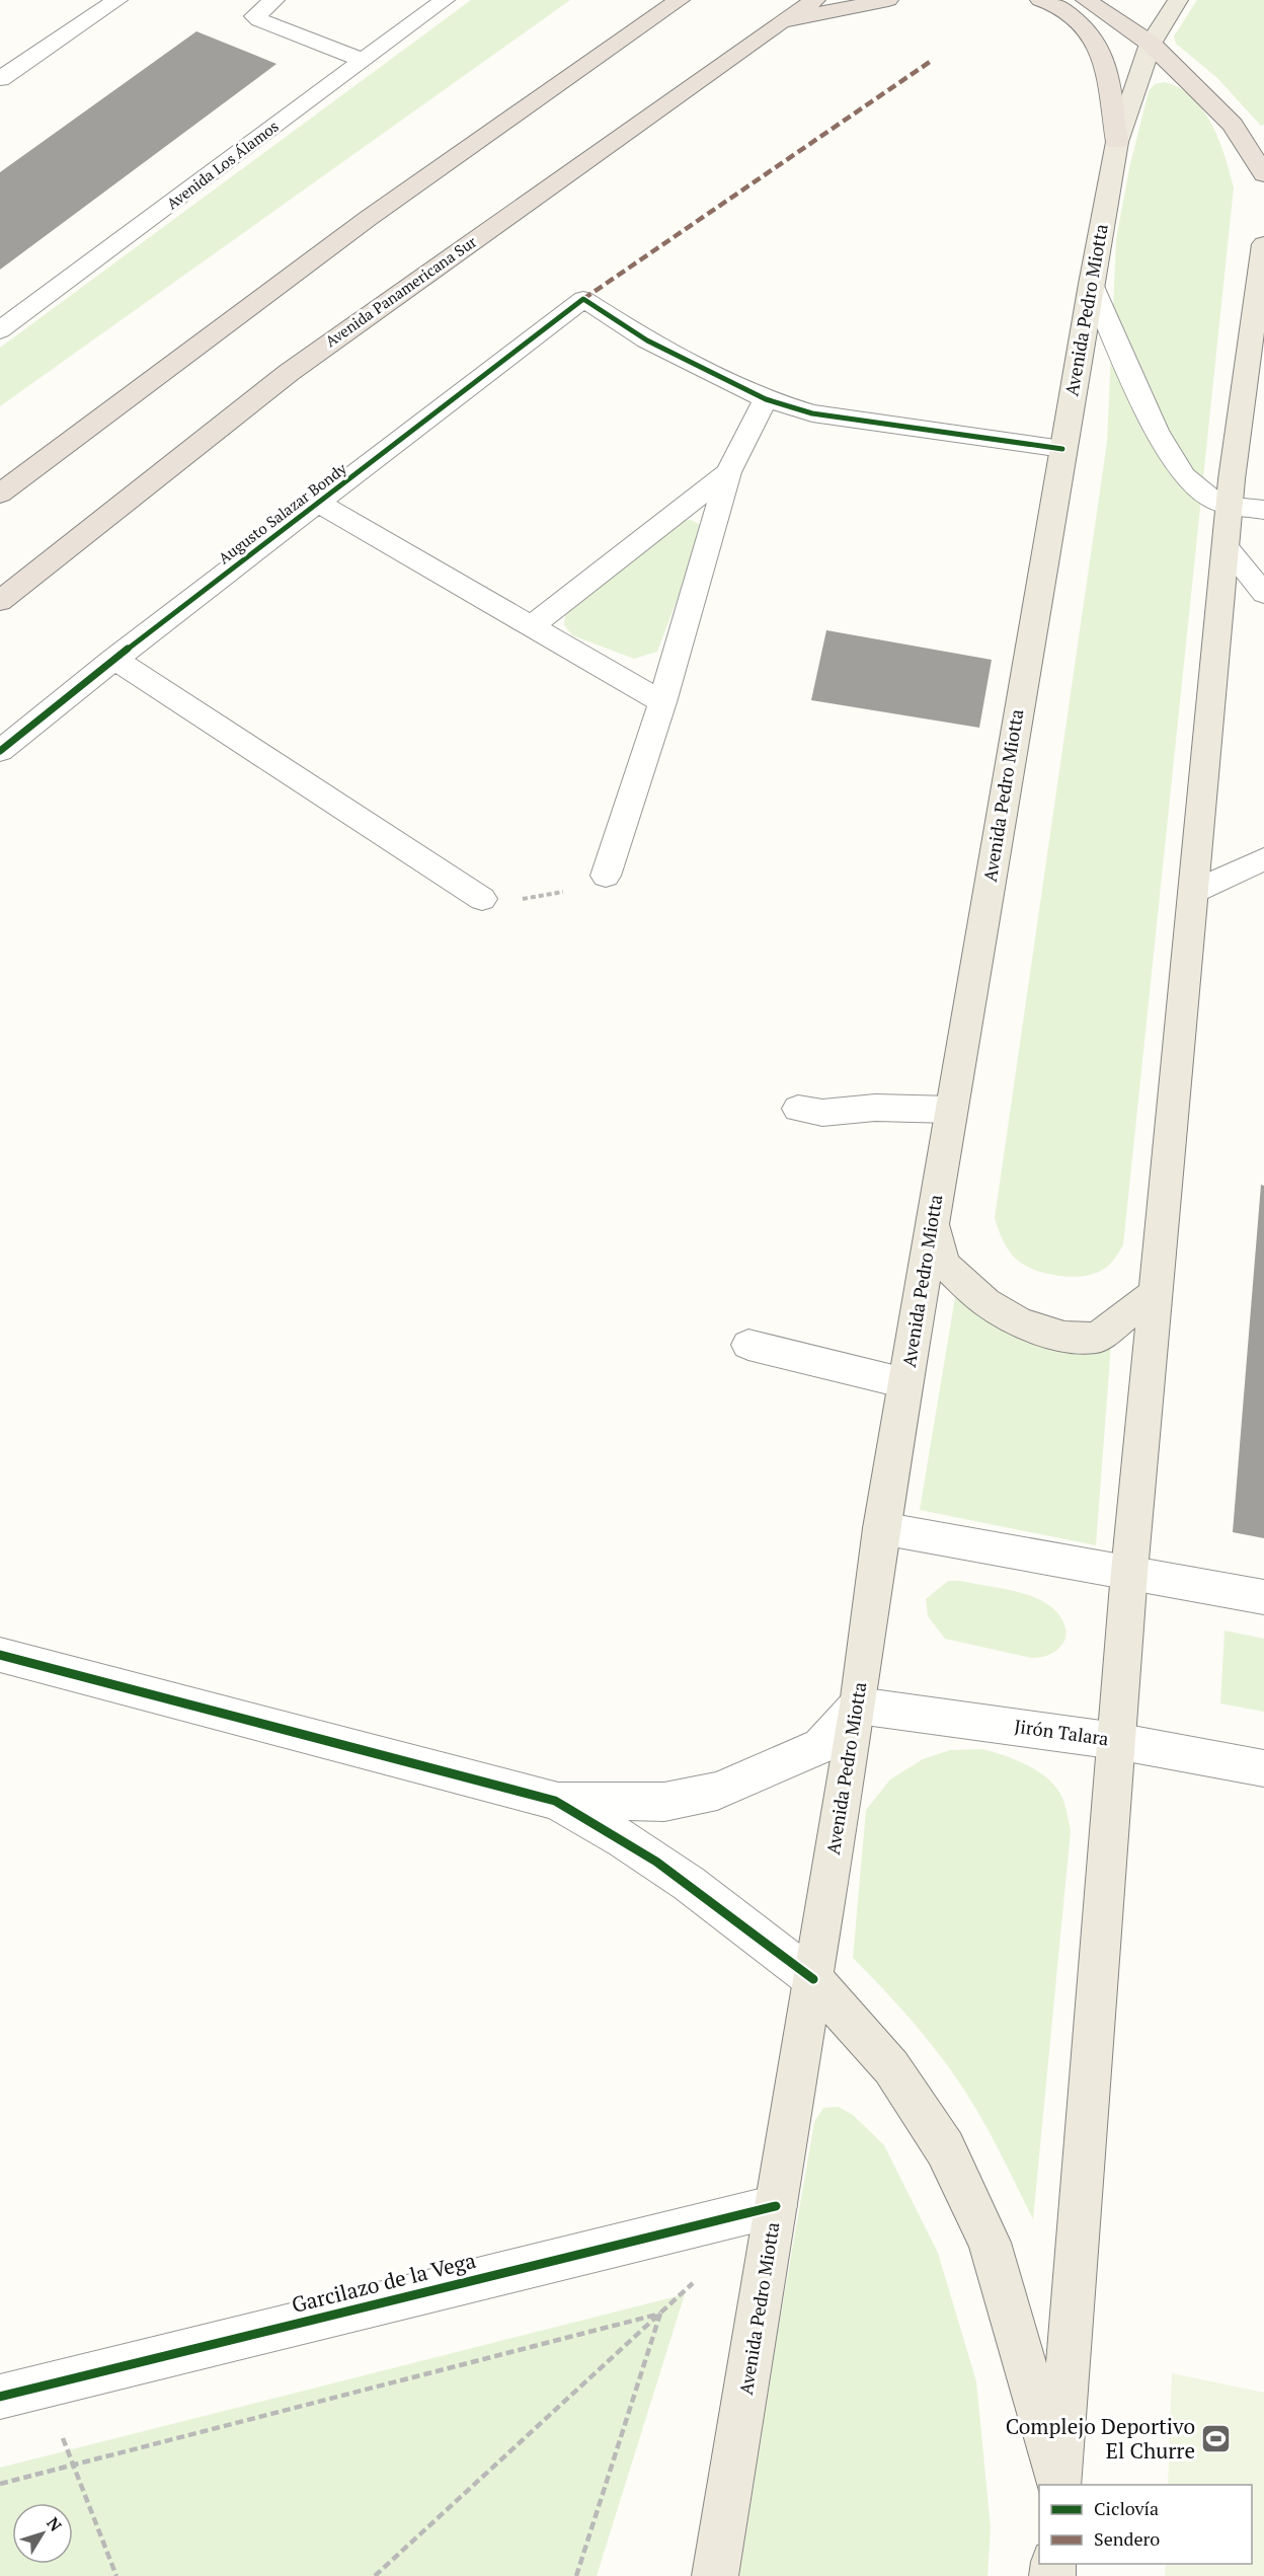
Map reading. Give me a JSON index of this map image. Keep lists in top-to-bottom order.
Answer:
{
  "streets": {
    "highway": ["Avenida Panamericana Sur"],
    "main road": ["Avenida Pedro Miotta"],
    "street": [
      "Avenida Los Álamos",
      "Augusto Salazar Bondy",
      "Jirón Talara",
      "Garcilazo de la Vega"
    ]
  },
  "crossings": [
    ["Avenida Pedro Miotta", "Jirón Talara"],
    ["Avenida Pedro Miotta", "Garcilazo de la Vega"]
  ],
  "places": {
    "sports": ["Complejo Deportivo El Churre"]
  },
  "legend": ["Ciclovía", "Sendero"],
  "north": "top right"
}
